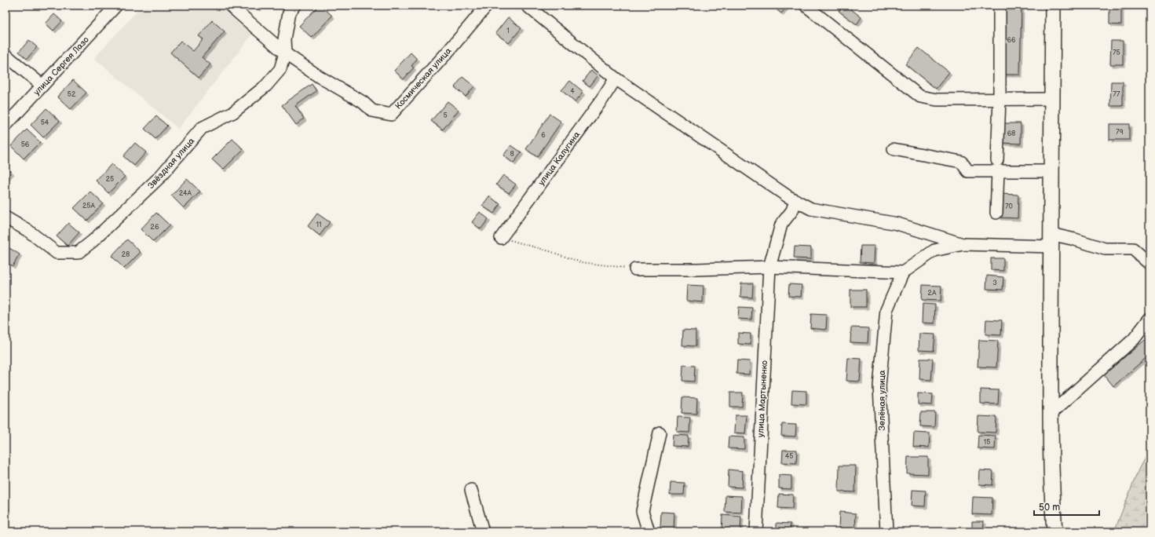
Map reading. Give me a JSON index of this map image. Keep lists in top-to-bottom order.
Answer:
{
  "streets": {
    "street": [
      "улица Сергея Лазо",
      "Космическая улица",
      "улица Калугина",
      "Звёздная улица",
      "улица Мартыненко",
      "Зелёная улица"
    ]
  },
  "crossings": [
    ["Космическая улица", "Звёздная улица"]
  ],
  "house_numbers": [
    "1",
    "66",
    "75",
    "4",
    "52",
    "77",
    "5",
    "54",
    "79",
    "68",
    "6",
    "56",
    "8",
    "25",
    "24А",
    "25А",
    "70",
    "11",
    "26",
    "28",
    "3",
    "2А",
    "15",
    "45"
  ],
  "scale_bar": "50 m"
}
